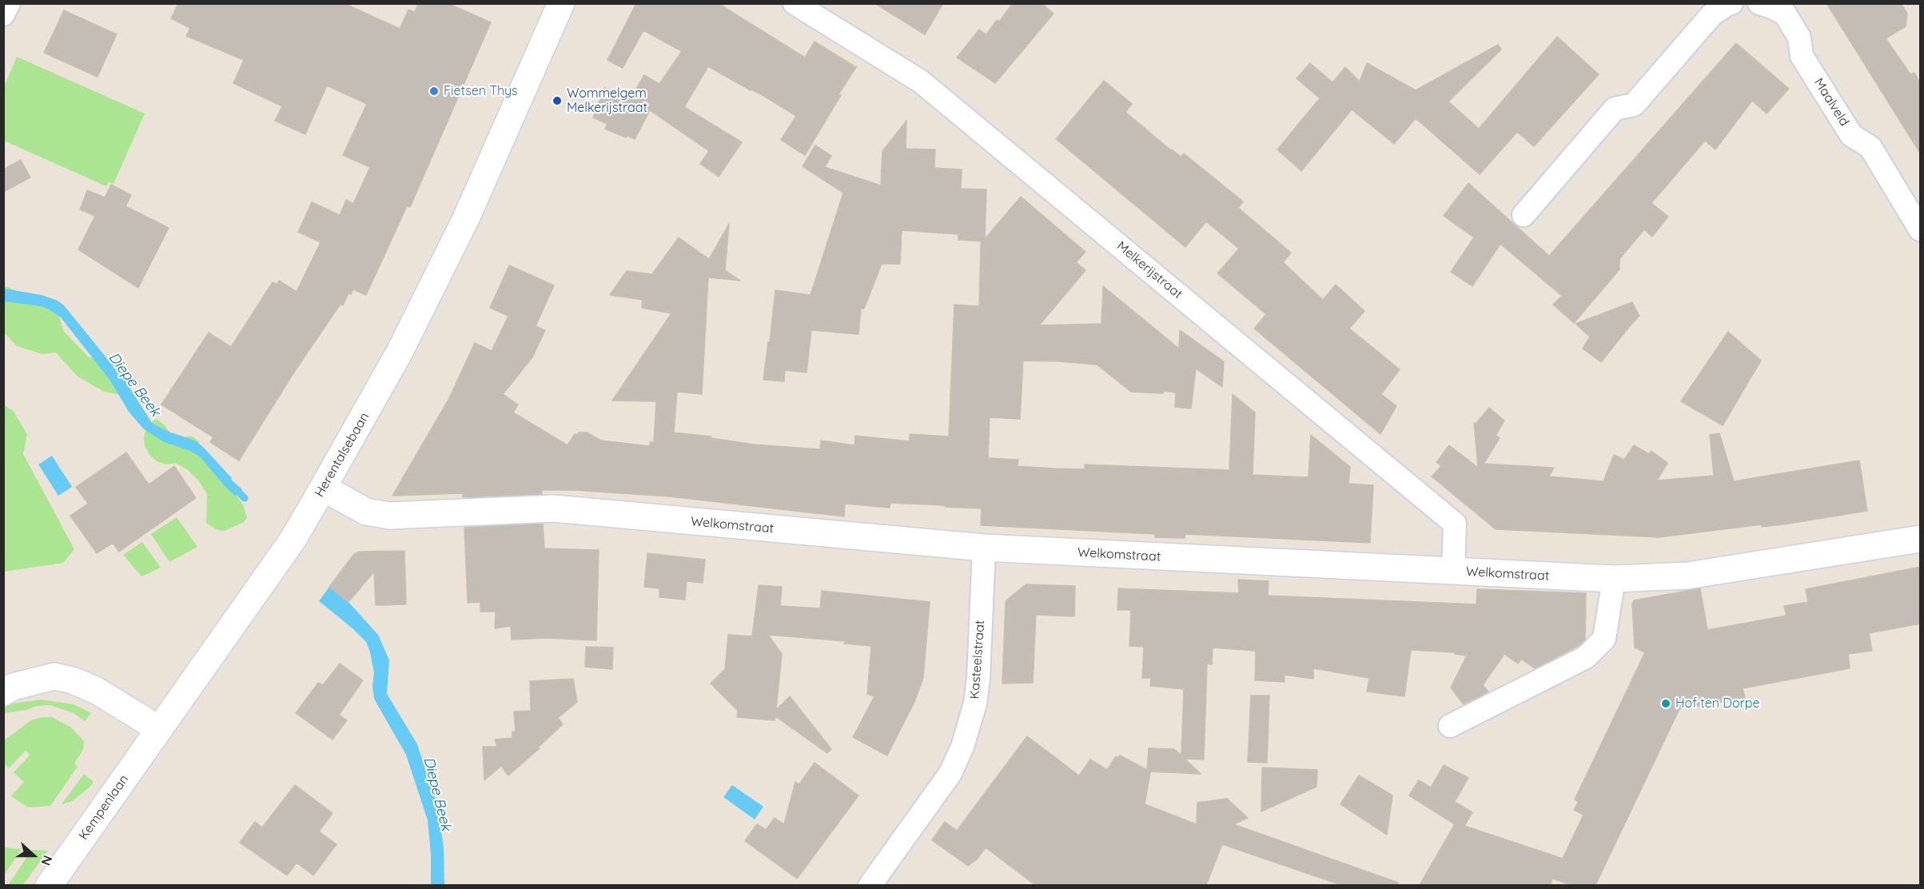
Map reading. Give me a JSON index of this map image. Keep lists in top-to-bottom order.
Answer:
{
  "streets": {
    "street": [
      "Maalveld",
      "Melkerijstraat",
      "Herentalsebaan",
      "Welkomstraat",
      "Kasteelstraat",
      "Kempenlaan"
    ]
  },
  "crossings": [
    ["Melkerijstraat", "Welkomstraat"],
    ["Herentalsebaan", "Welkomstraat"],
    ["Herentalsebaan", "Kempenlaan"],
    ["Welkomstraat", "Kasteelstraat"]
  ],
  "water": ["Diepe Beek"],
  "places": ["Fietsen Thys", "Wommelgem Melkerijstraat", "Hof ten Dorpe"],
  "north": "right"
}
